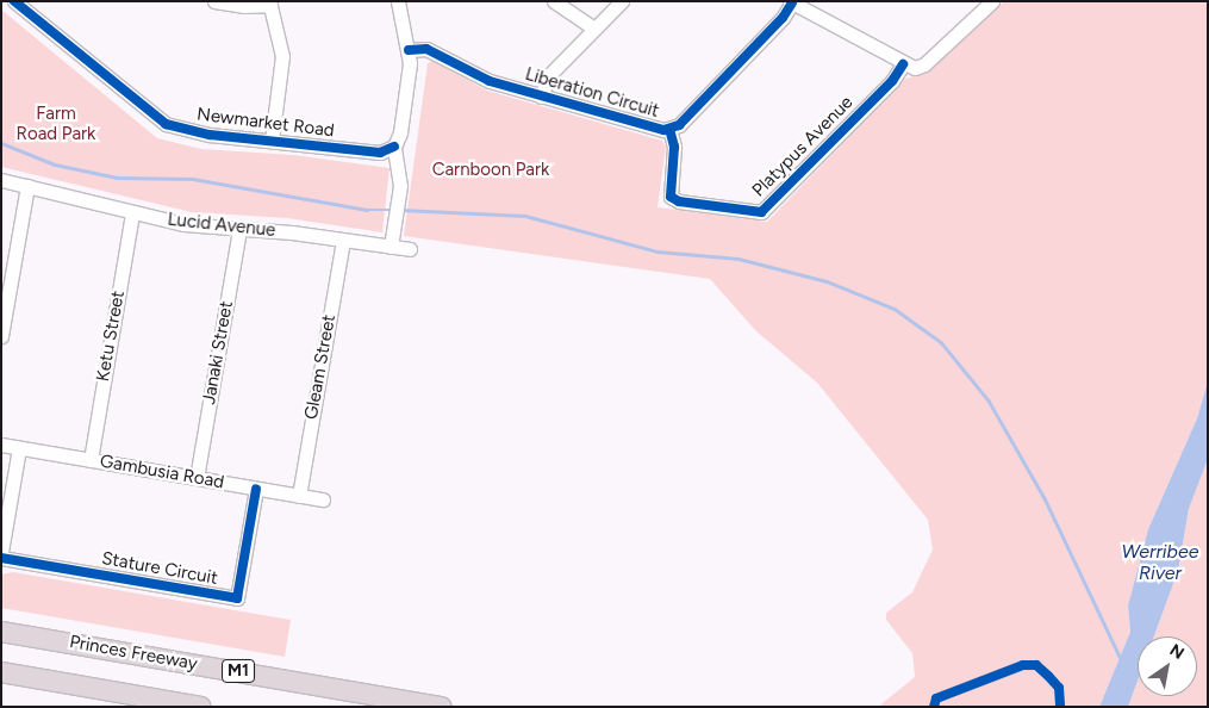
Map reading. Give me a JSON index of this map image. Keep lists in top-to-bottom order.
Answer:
{
  "streets": {
    "highway": ["Princes Freeway", "M1"],
    "street": [
      "Liberation Circuit",
      "Newmarket Road",
      "Platypus Avenue",
      "Lucid Avenue",
      "Ketu Street",
      "Janaki Street",
      "Gleam Street",
      "Gambusia Road",
      "Stature Circuit"
    ]
  },
  "crossings": [
    ["Liberation Circuit", "Platypus Avenue"],
    ["Lucid Avenue", "Ketu Street"],
    ["Lucid Avenue", "Janaki Street"],
    ["Lucid Avenue", "Gleam Street"],
    ["Ketu Street", "Gambusia Road"],
    ["Janaki Street", "Gambusia Road"],
    ["Gleam Street", "Gambusia Road"],
    ["Gambusia Road", "Stature Circuit"]
  ],
  "water": ["Werribee River"],
  "parks": ["Farm Road Park", "Carnboon Park"],
  "north": "top right"
}
